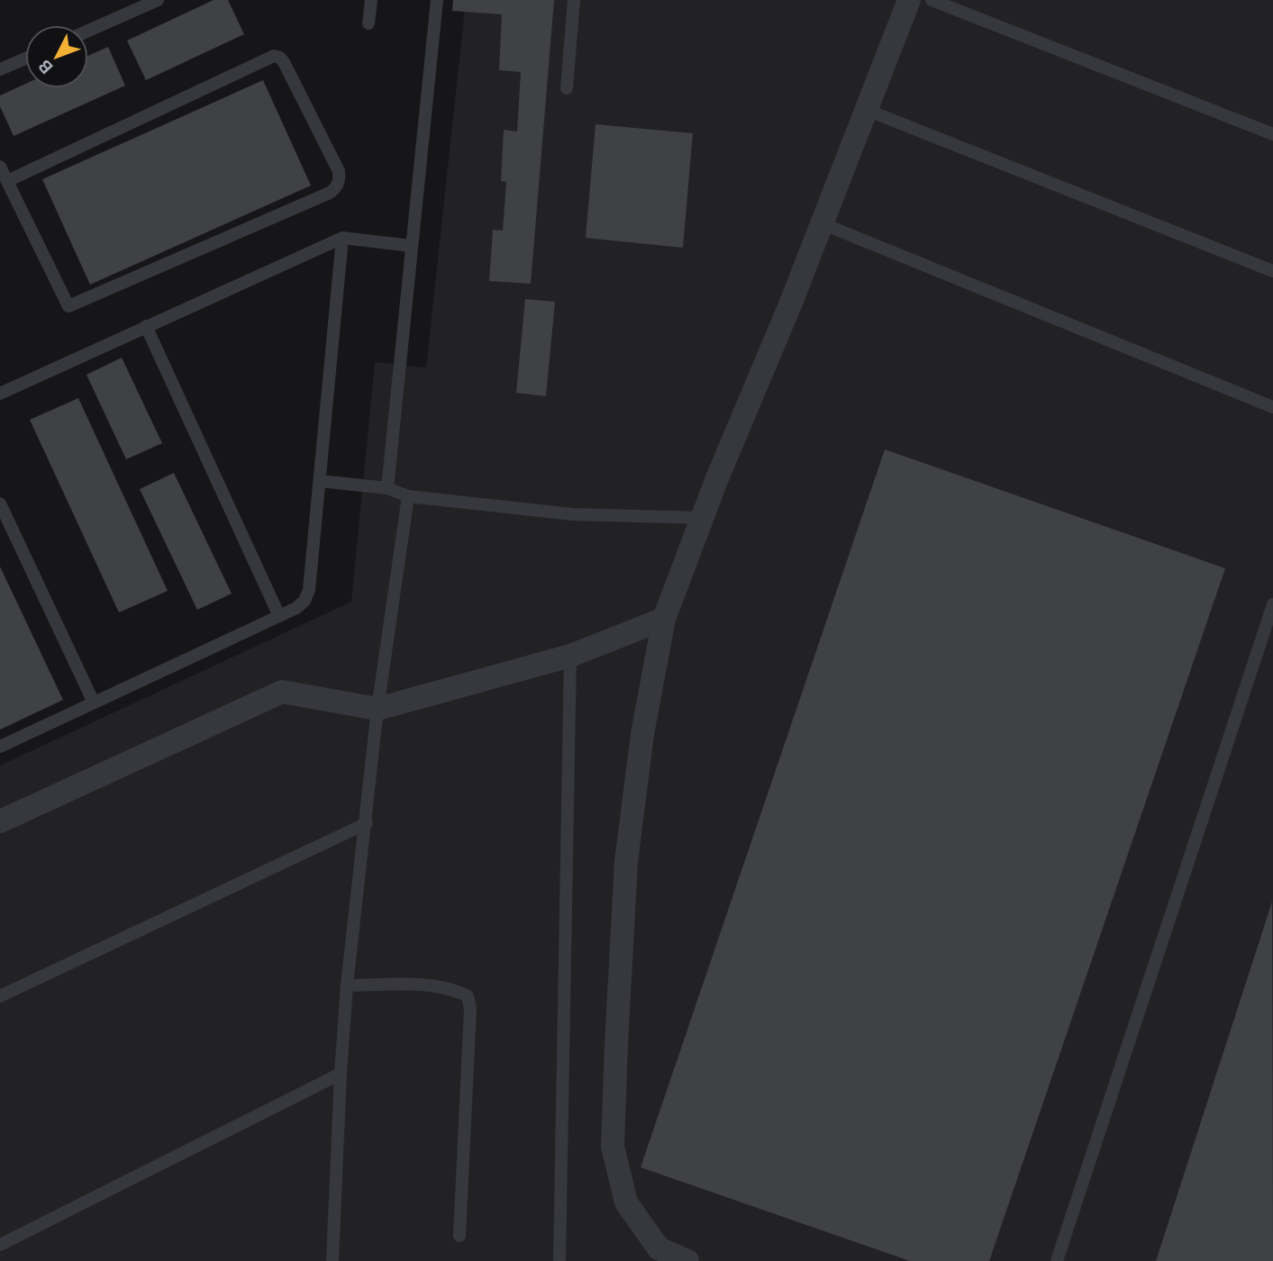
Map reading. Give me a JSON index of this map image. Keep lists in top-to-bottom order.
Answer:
{
  "north": "bottom left"
}
